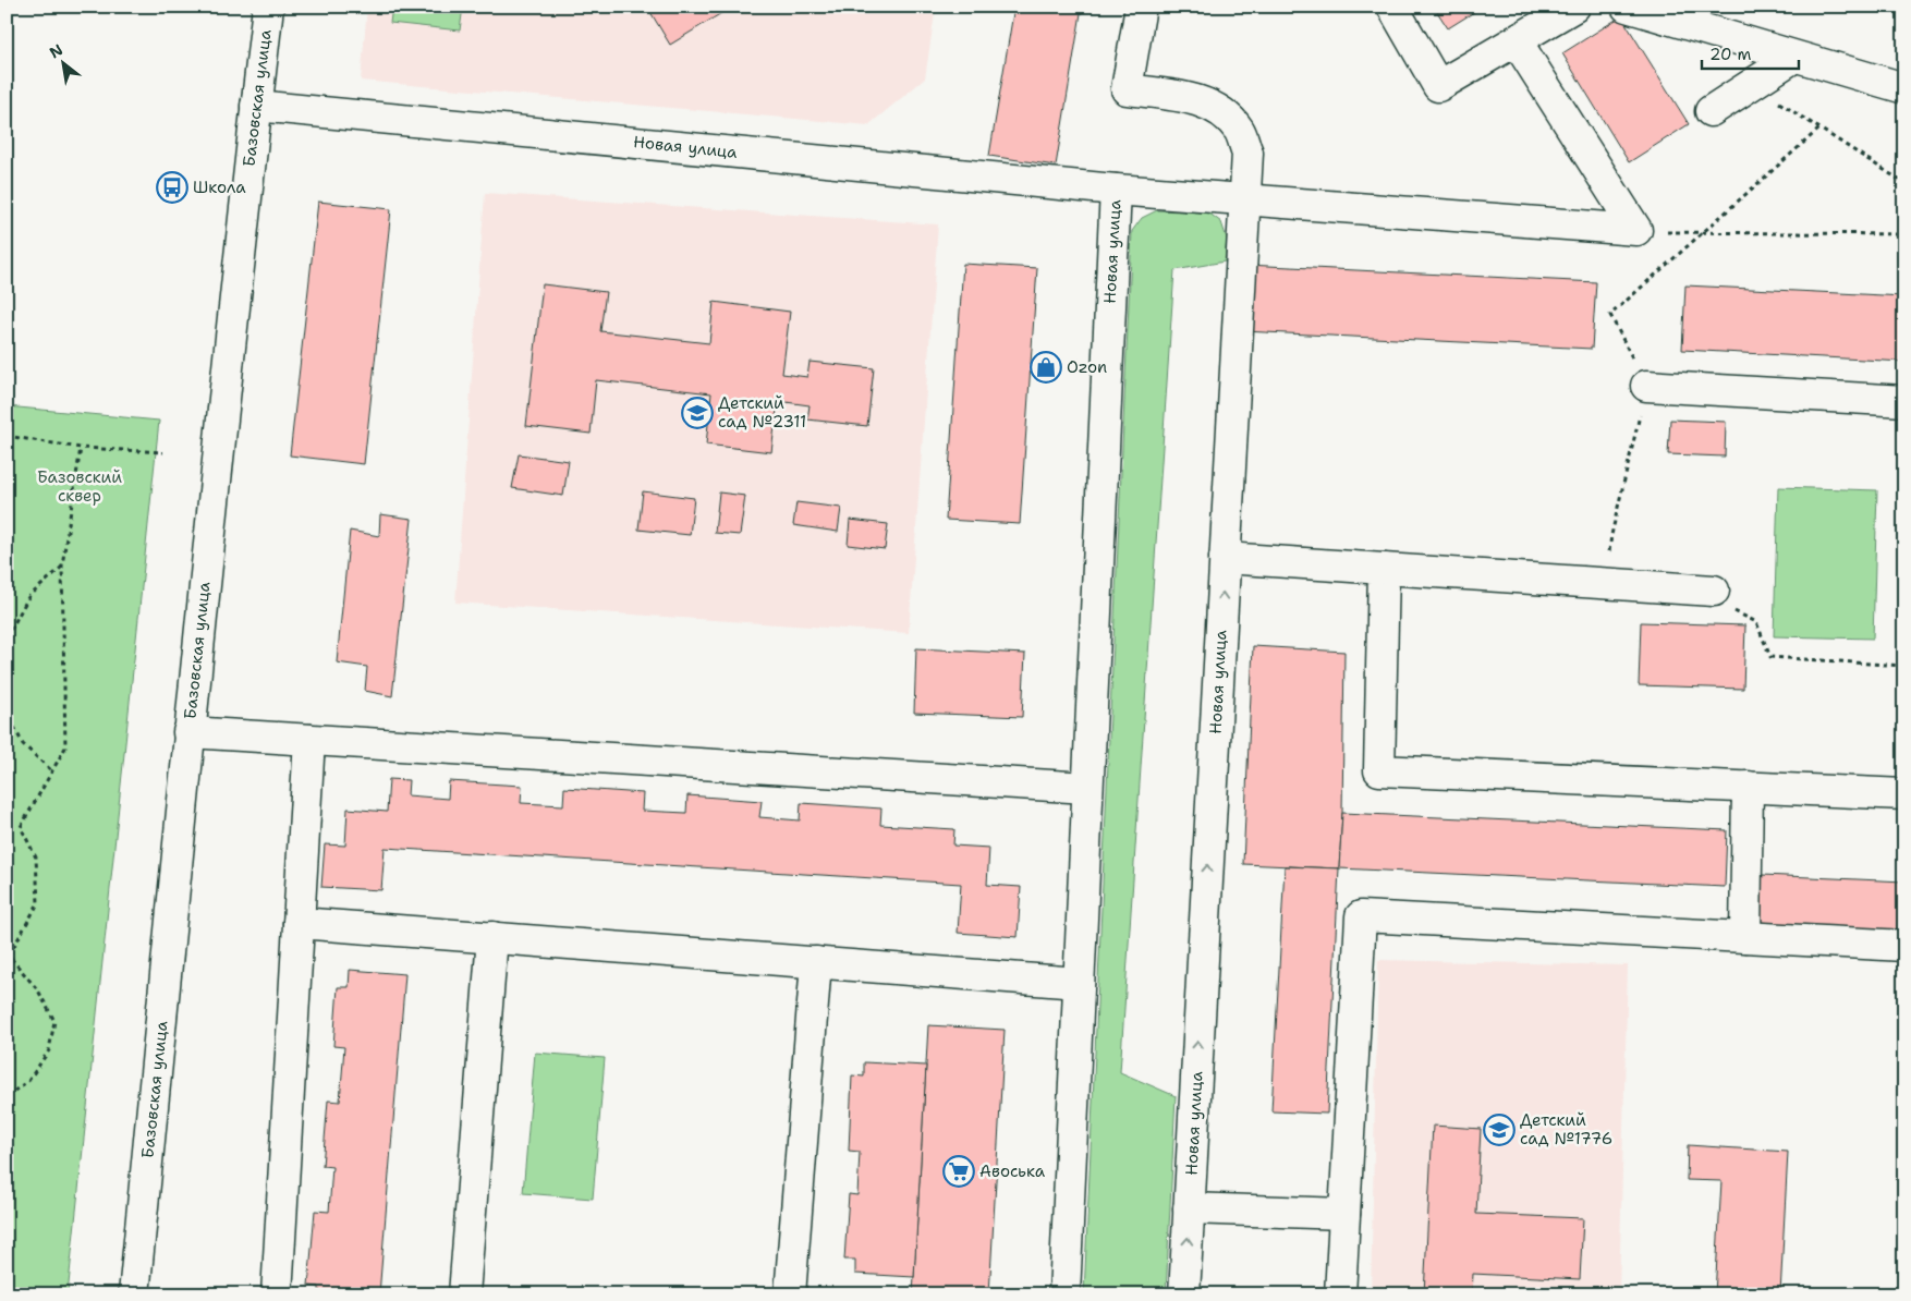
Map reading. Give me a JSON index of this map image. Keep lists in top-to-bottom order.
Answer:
{
  "streets": {
    "street": ["Базовская улица", "Новая улица"]
  },
  "crossings": [
    ["Базовская улица", "Новая улица"]
  ],
  "parks": ["Базовский сквер"],
  "places": {
    "bus stop": ["Школа"],
    "shop": ["Ozon"],
    "school or university": ["Детский сад №2311", "Детский сад №1776"],
    "supermarket": ["Авоська"]
  },
  "scale_bar": "20 m",
  "north": "top left"
}
